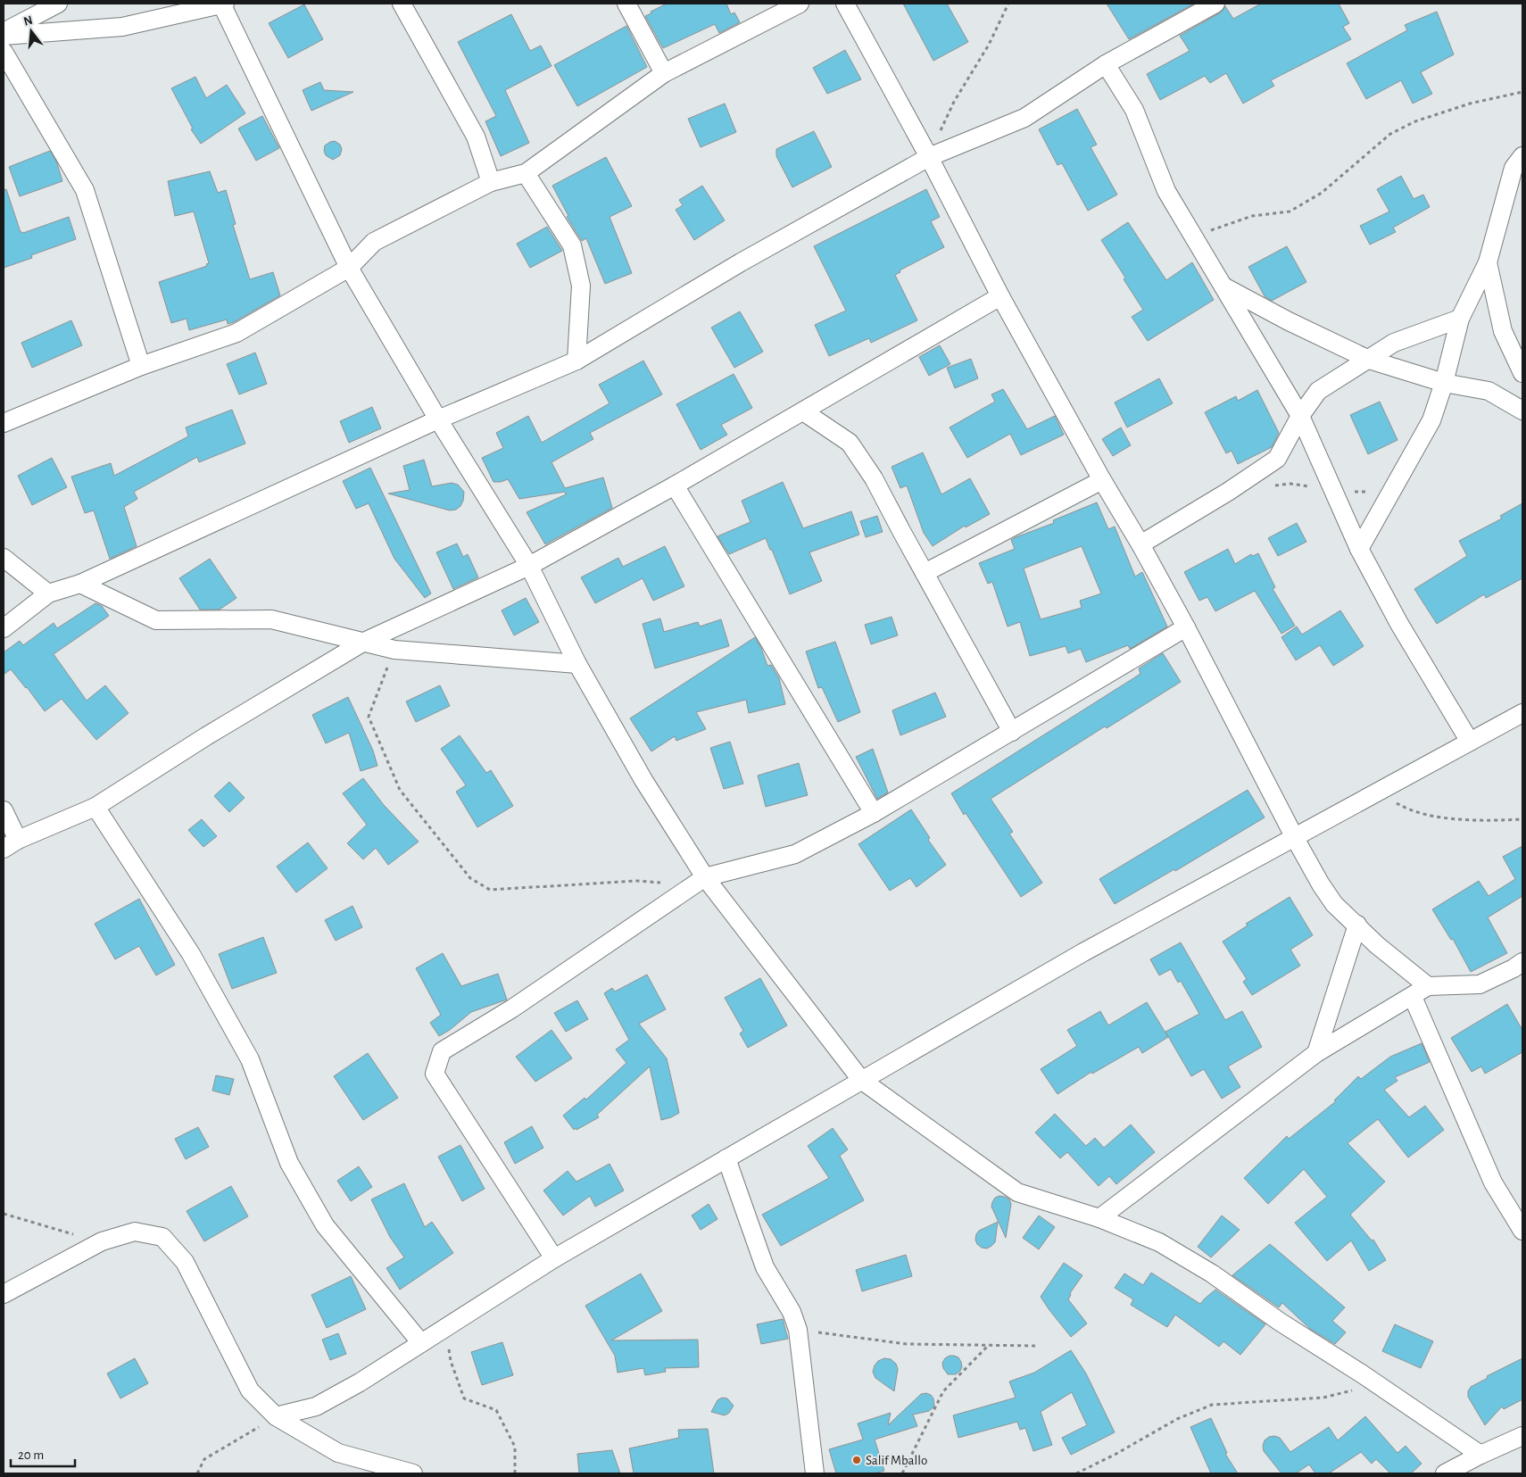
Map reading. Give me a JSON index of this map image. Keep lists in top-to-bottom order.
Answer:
{
  "places": ["Salif Mballo"],
  "scale_bar": "20 m",
  "north": "top"
}
